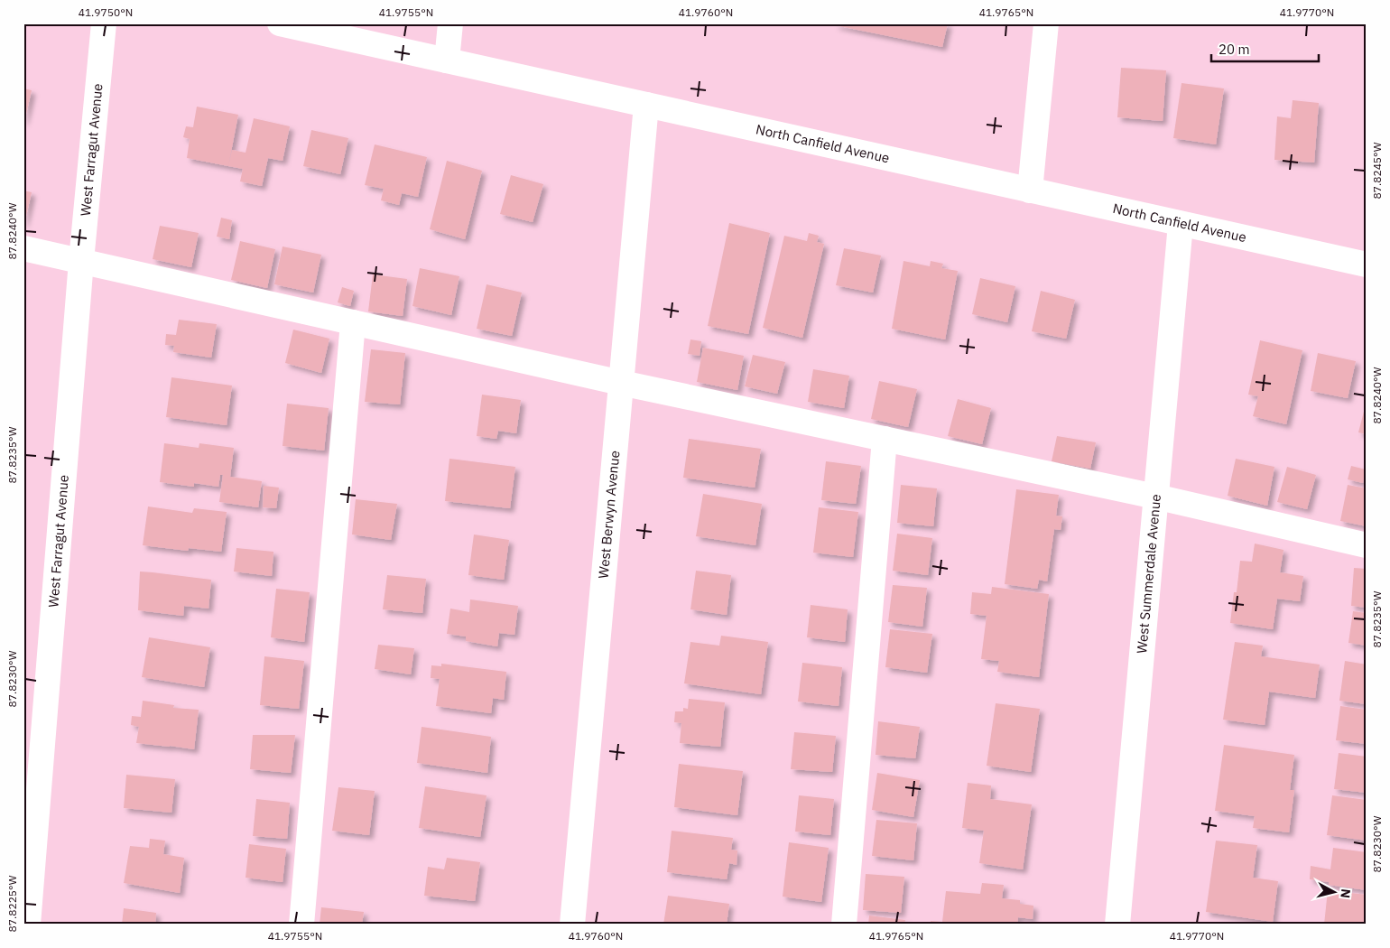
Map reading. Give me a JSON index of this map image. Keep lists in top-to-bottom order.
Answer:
{
  "streets": {
    "street": [
      "North Canfield Avenue",
      "West Farragut Avenue",
      "West Berwyn Avenue",
      "West Summerdale Avenue"
    ]
  },
  "crossings": [
    ["North Canfield Avenue", "West Berwyn Avenue"],
    ["North Canfield Avenue", "West Summerdale Avenue"]
  ],
  "scale_bar": "20 m",
  "north": "right",
  "coordinates": [
    "41.9750°N",
    "41.9755°N",
    "41.9760°N",
    "41.9765°N",
    "41.9770°N",
    "87.8245°W",
    "87.8240°W",
    "87.8235°W",
    "87.8230°W",
    "87.8225°W"
  ]
}
